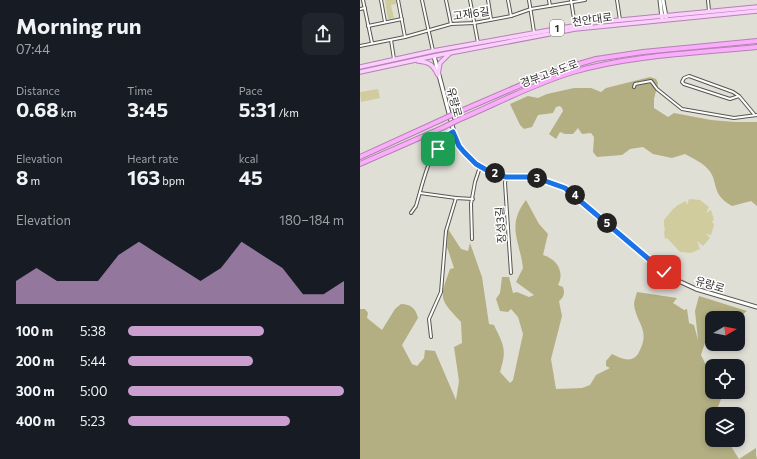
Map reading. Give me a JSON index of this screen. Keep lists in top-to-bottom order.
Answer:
{
  "streets": {
    "highway": ["경부고속도로"],
    "main road": ["천안대로", "1"],
    "street": ["고재6길", "유량로", "장성3길"]
  },
  "crossings": [
    ["천안대로", "유량로"],
    ["유량로", "장성3길"]
  ],
  "north": "right",
  "page": {
    "heading": ["Morning run", "07:44"],
    "stats": [
      ["Distance", "0.68 km"],
      ["Time", "3:45"],
      ["Pace", "5:31 /km"],
      ["Elevation", "8 m"],
      ["Heart rate", "163 bpm"],
      ["kcal", "45"]
    ],
    "pins": [
      "2",
      "3",
      "4",
      "5"
    ],
    "chart": ["Elevation", "180–184 m"],
    "list": [
      {
        "name": "100 m",
        "note": "5:38"
      },
      {
        "name": "200 m",
        "note": "5:44"
      },
      {
        "name": "300 m",
        "note": "5:00"
      },
      {
        "name": "400 m",
        "note": "5:23"
      }
    ]
  }
}
